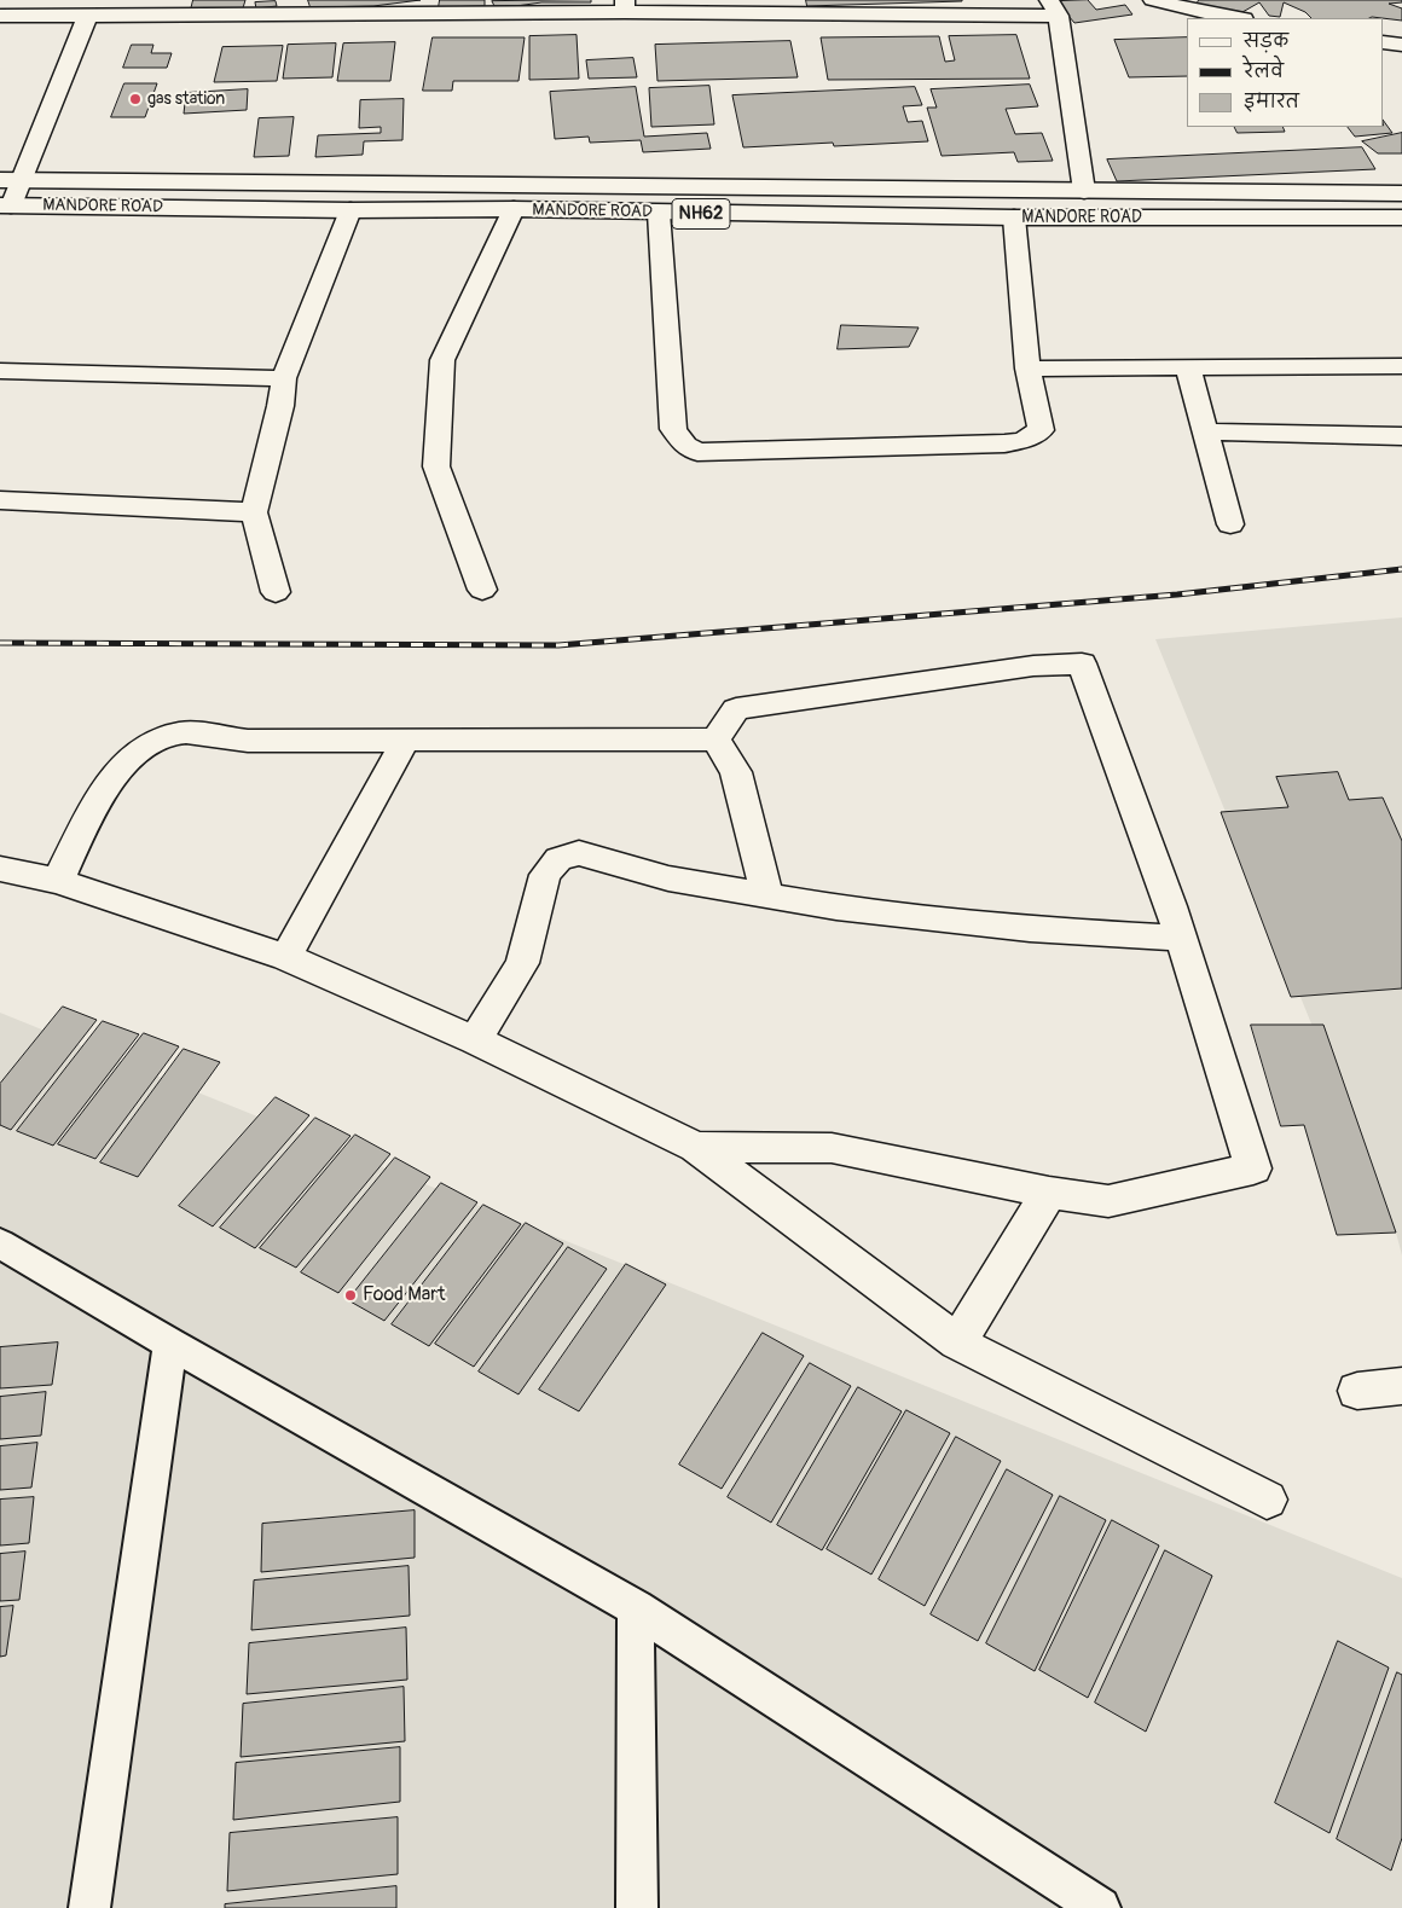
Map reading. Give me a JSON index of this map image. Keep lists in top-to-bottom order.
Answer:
{
  "streets": {
    "main road": ["MANDORE ROAD", "NH62"]
  },
  "places": ["gas station", "Food Mart"],
  "legend": ["सड़क", "रेलवे", "इमारत"]
}
